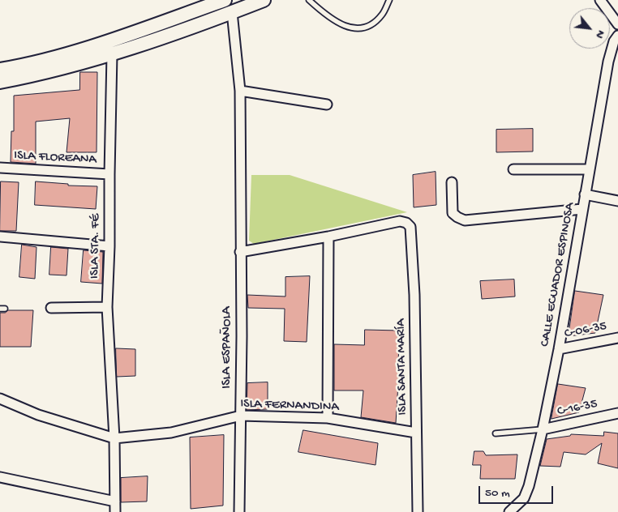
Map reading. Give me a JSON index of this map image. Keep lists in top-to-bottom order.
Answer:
{
  "streets": {
    "street": [
      "ISLA FLOREANA",
      "ISLA STA. FÉ",
      "CALLE ECUADOR ESPINOSA",
      "C-06-35",
      "ISLA ESPAÑOLA",
      "ISLA SANTA MARÍA",
      "ISLA FERNANDINA",
      "C-16-35"
    ]
  },
  "crossings": [
    ["ISLA FLOREANA", "ISLA STA. FÉ"],
    ["ISLA STA. FÉ", "ISLA FERNANDINA"],
    ["CALLE ECUADOR ESPINOSA", "C-06-35"],
    ["CALLE ECUADOR ESPINOSA", "C-16-35"],
    ["ISLA ESPAÑOLA", "ISLA FERNANDINA"],
    ["ISLA SANTA MARÍA", "ISLA FERNANDINA"]
  ],
  "scale_bar": "50 m",
  "north": "bottom right"
}
